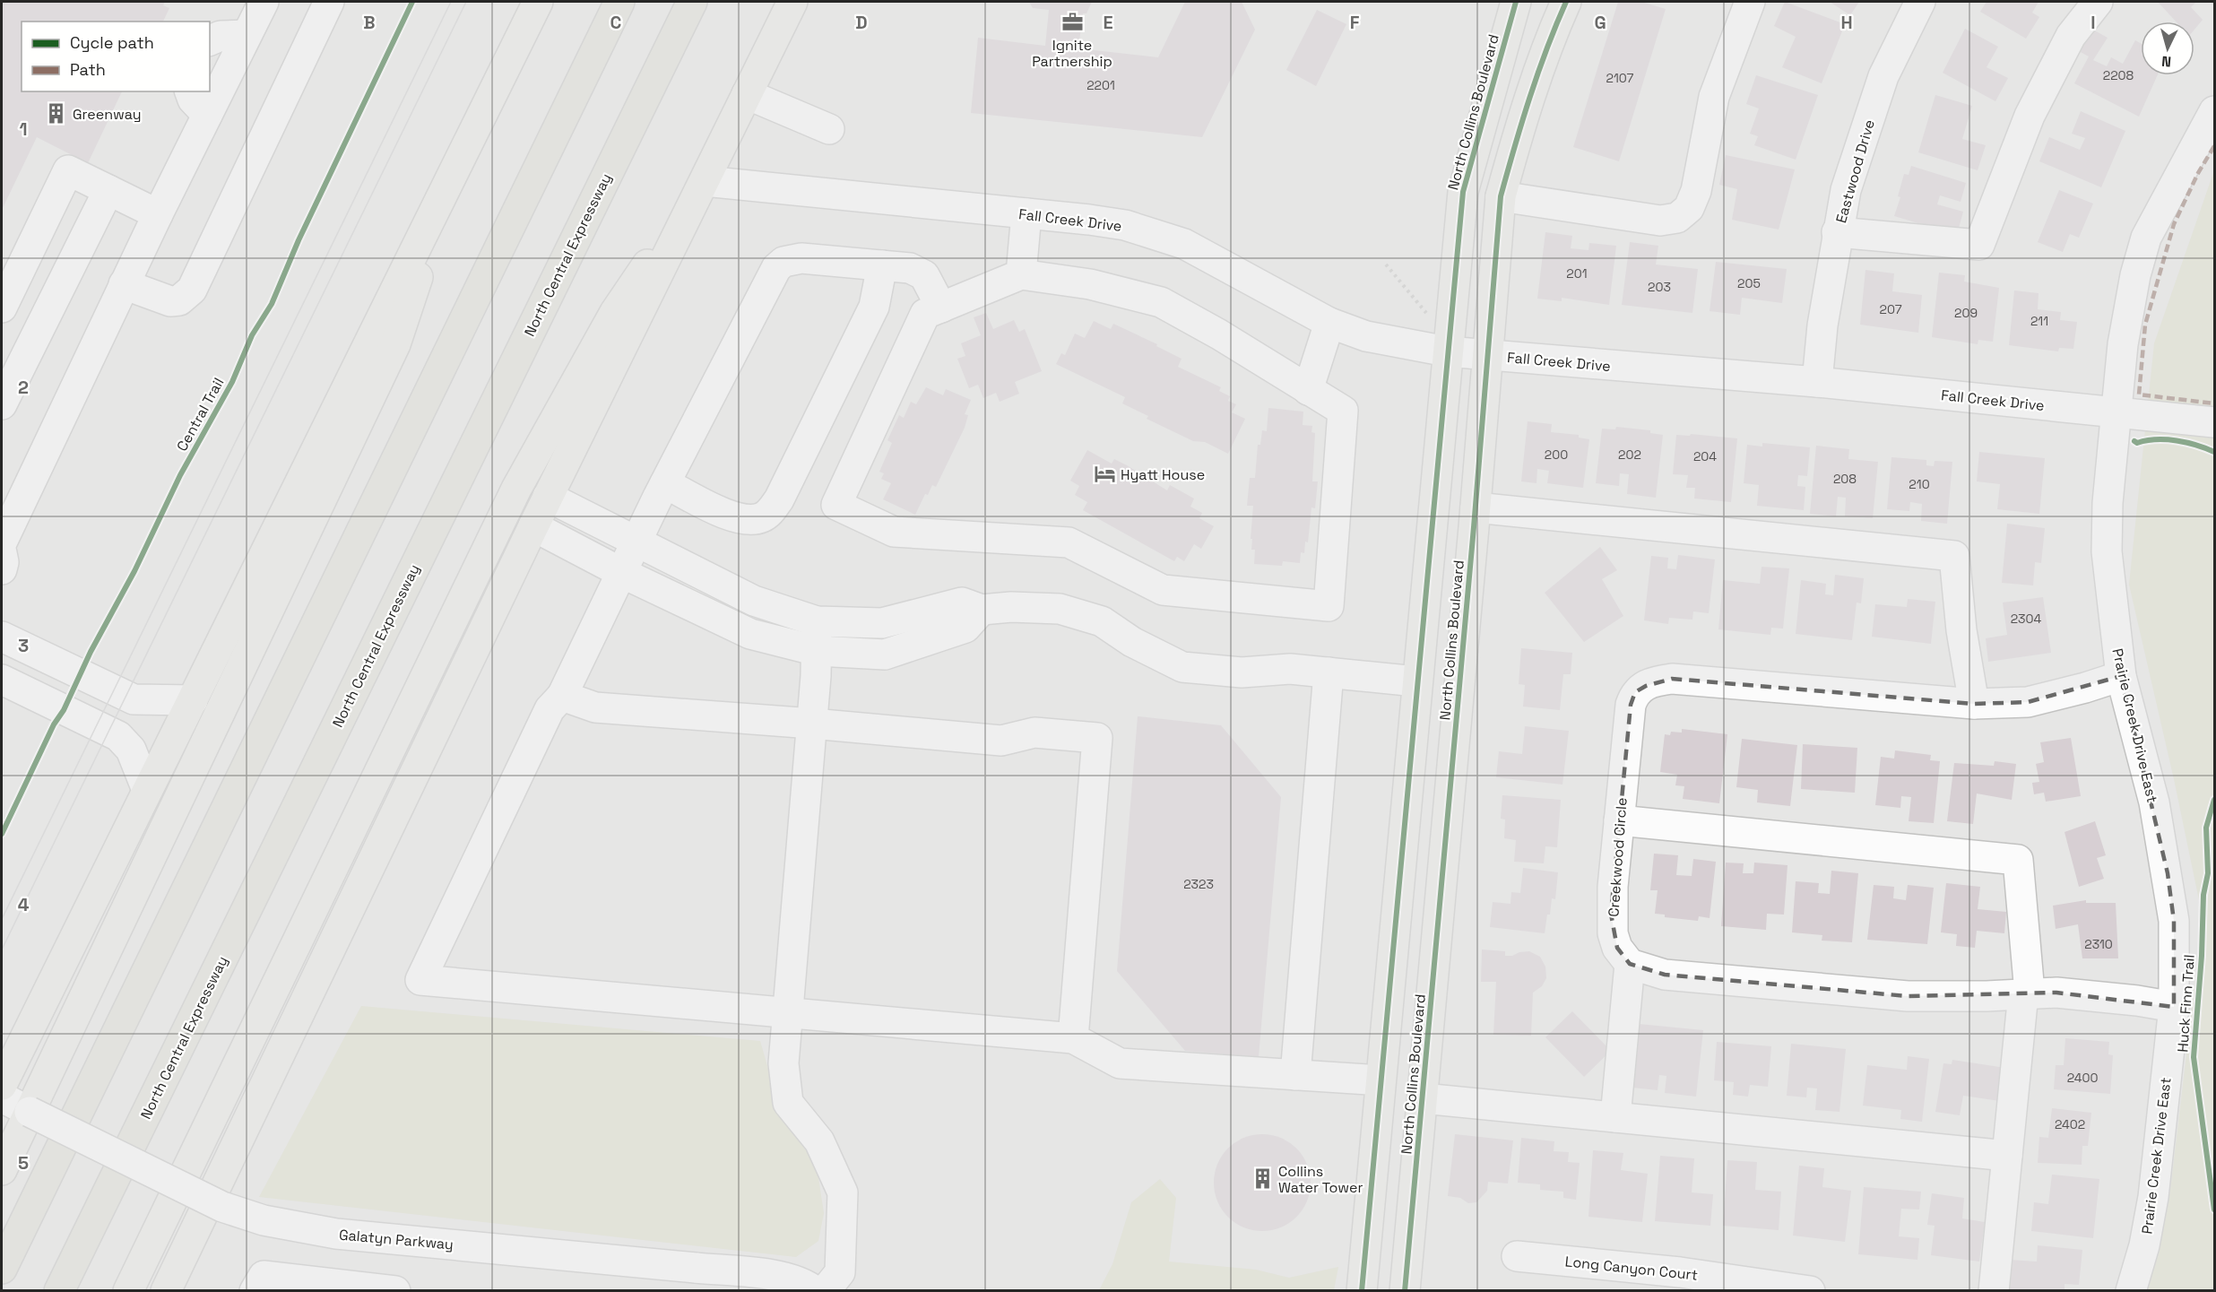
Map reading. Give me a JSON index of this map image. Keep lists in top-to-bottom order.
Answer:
{
  "streets": {
    "highway": ["North Central Expressway"],
    "main road": ["North Collins Boulevard"],
    "street": [
      "Eastwood Drive",
      "Fall Creek Drive",
      "Prairie Creek Drive East",
      "Creekwood Circle",
      "Galatyn Parkway",
      "Long Canyon Court"
    ],
    "cycle path": ["Central Trail", "Huck Finn Trail"]
  },
  "crossings": [
    ["North Collins Boulevard", "Fall Creek Drive"],
    ["Eastwood Drive", "Fall Creek Drive"],
    ["Fall Creek Drive", "Prairie Creek Drive East"],
    ["Prairie Creek Drive East", "Creekwood Circle"]
  ],
  "places": {
    "office": ["Ignite Partnership"],
    "building": ["Greenway", "Collins Water Tower"],
    "hotel": ["Hyatt House"]
  },
  "house_numbers": [
    "2208",
    "2107",
    "2201",
    "201",
    "205",
    "203",
    "207",
    "209",
    "211",
    "200",
    "202",
    "204",
    "208",
    "210",
    "2304",
    "2323",
    "2310",
    "2400",
    "2402"
  ],
  "legend": ["Cycle path", "Path"],
  "north": "bottom",
  "grid": {
    "columns": [
      "B",
      "C",
      "D",
      "E",
      "F",
      "G",
      "H",
      "I"
    ],
    "rows": [
      "1",
      "2",
      "3",
      "4",
      "5"
    ]
  }
}
